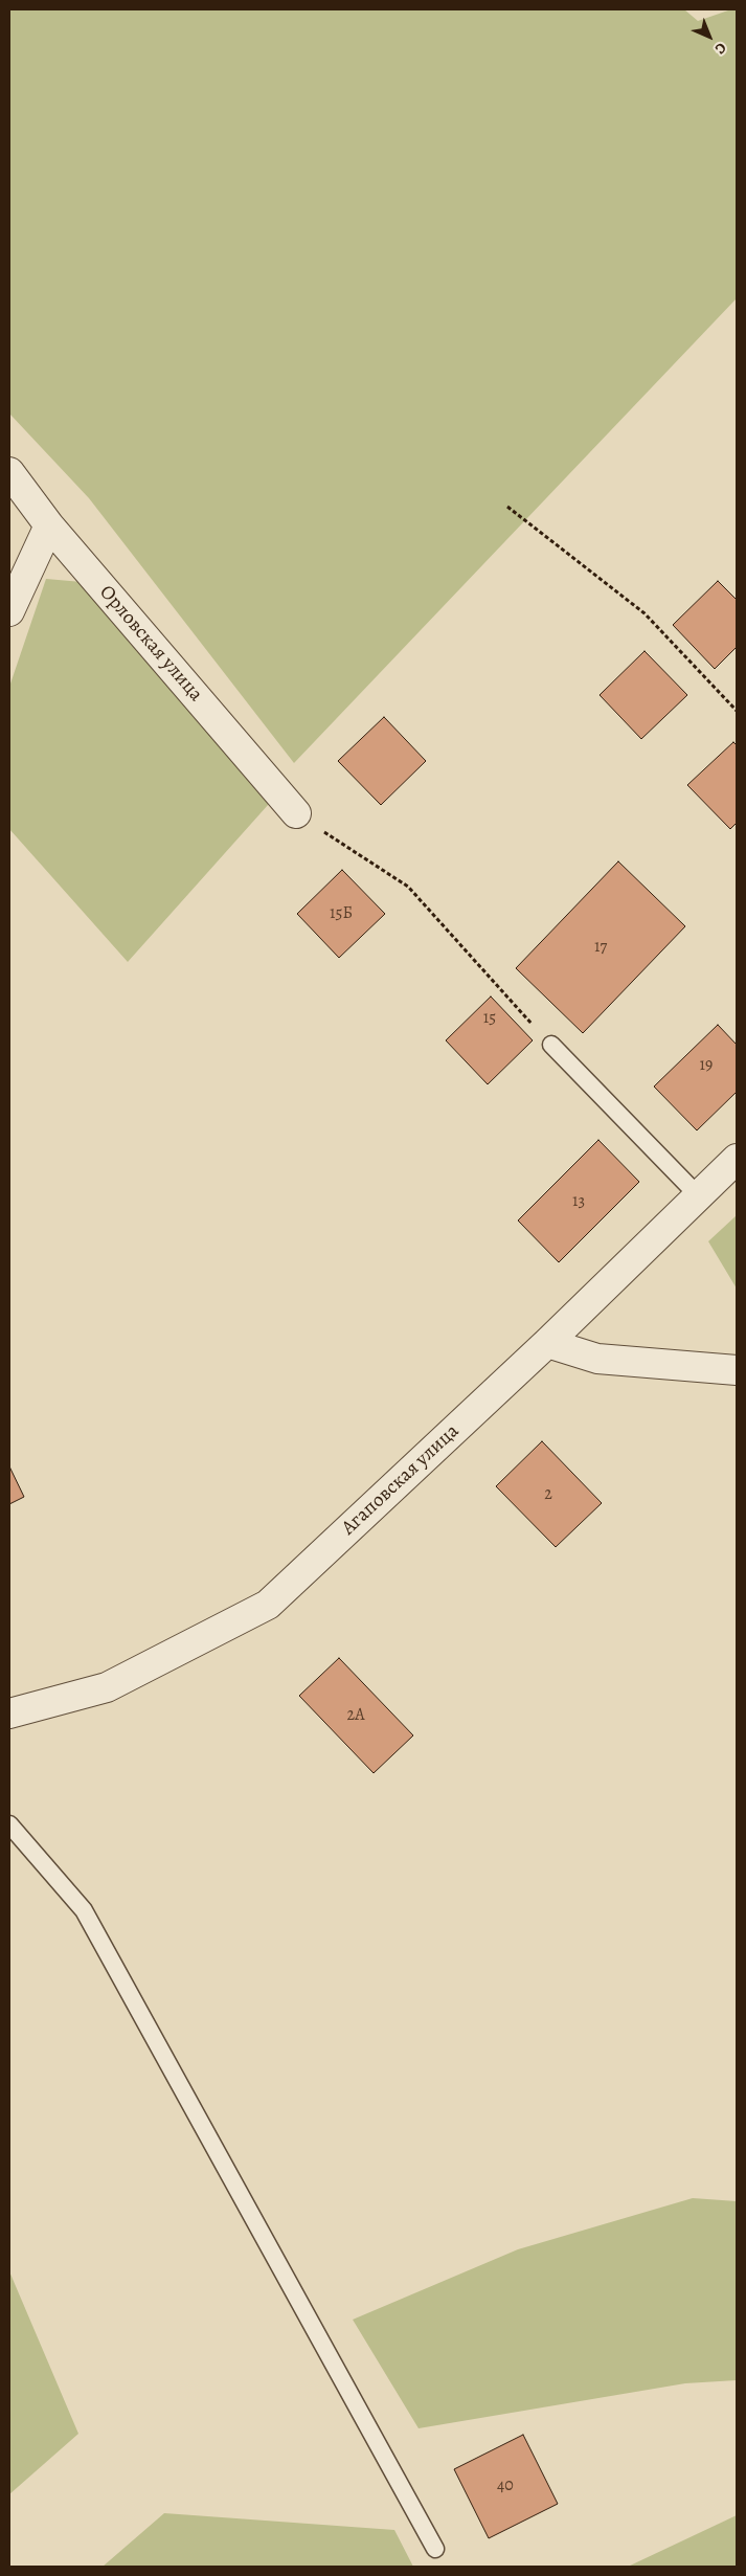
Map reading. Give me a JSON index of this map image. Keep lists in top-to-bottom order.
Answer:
{
  "streets": {
    "street": ["Орловская улица", "Агаповская улица"]
  },
  "house_numbers": [
    "15Б",
    "17",
    "15",
    "19",
    "13",
    "2",
    "2А",
    "40"
  ],
  "north": "bottom right"
}
